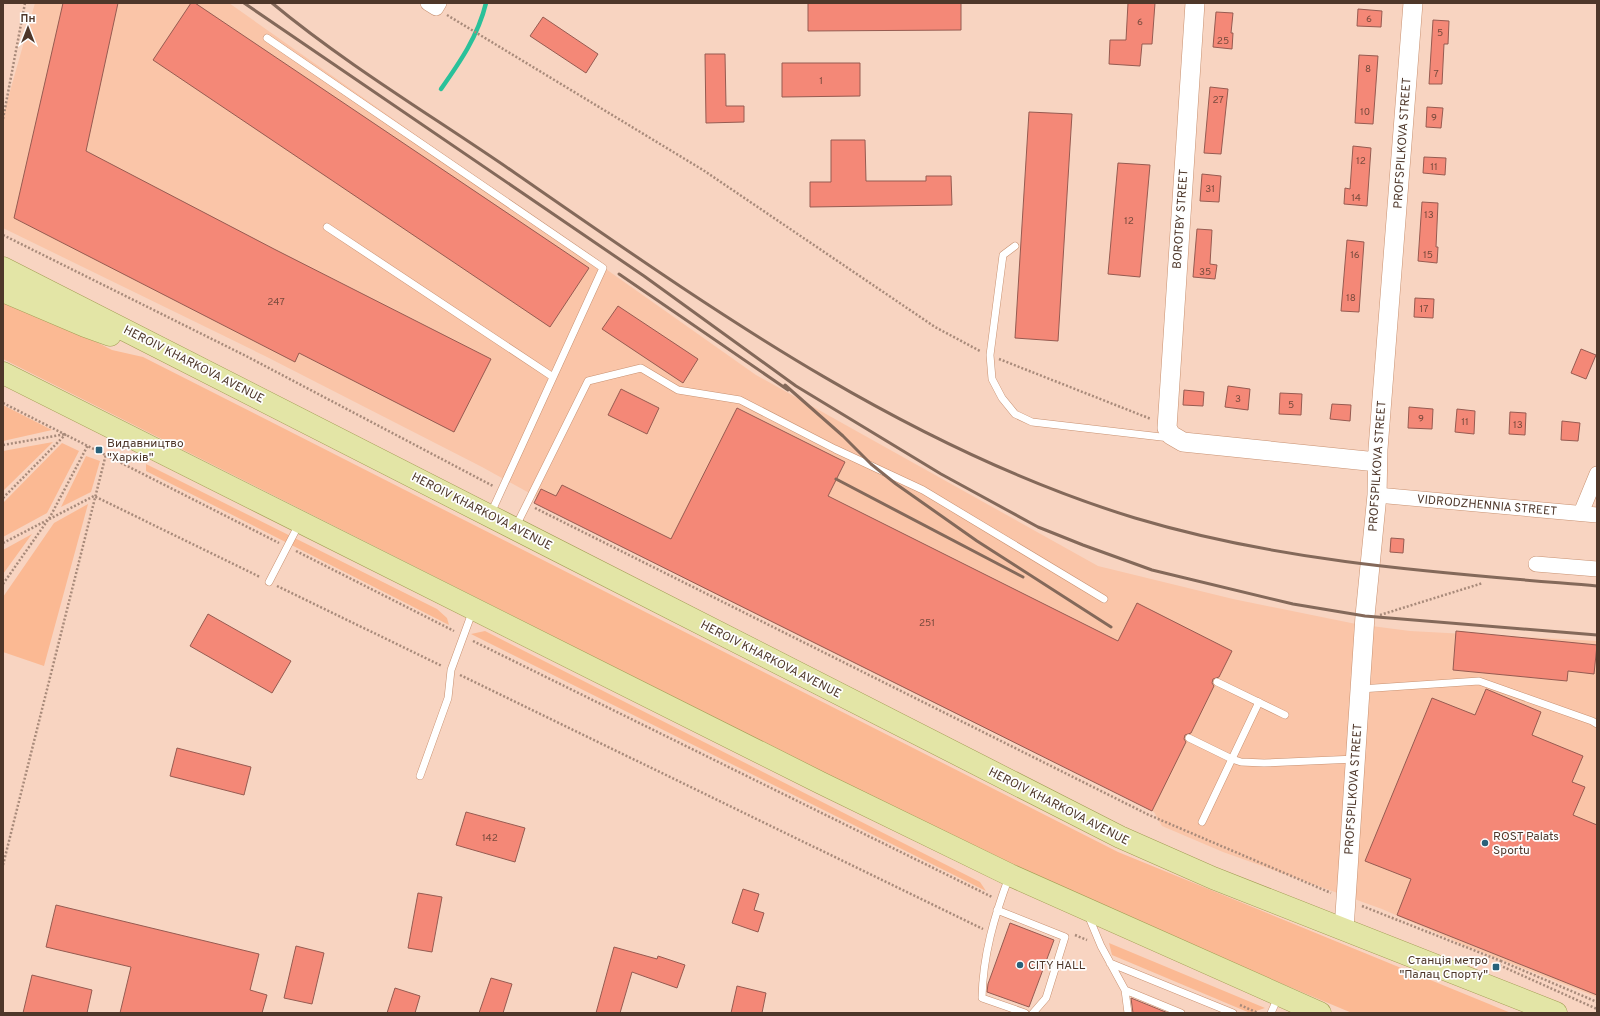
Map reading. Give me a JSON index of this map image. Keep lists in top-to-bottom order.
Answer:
{
  "streets": {
    "main road": ["HEROIV KHARKOVA AVENUE"],
    "street": ["PROFSPILKOVA STREET", "BOROTBY STREET", "VIDRODZHENNIA STREET"]
  },
  "crossings": [
    ["PROFSPILKOVA STREET", "HEROIV KHARKOVA AVENUE"],
    ["PROFSPILKOVA STREET", "VIDRODZHENNIA STREET"]
  ],
  "places": {
    "transit": ["Видавництво \"Харків\"", "Станція метро \"Палац Спорту\""],
    "other": ["ROST Palats Sportu", "CITY HALL"]
  },
  "house_numbers": [
    "6",
    "6",
    "5",
    "25",
    "8",
    "7",
    "1",
    "27",
    "10",
    "9",
    "12",
    "11",
    "31",
    "14",
    "13",
    "12",
    "16",
    "15",
    "35",
    "18",
    "247",
    "17",
    "3",
    "5",
    "9",
    "11",
    "13",
    "251",
    "142"
  ],
  "north": "top"
}
